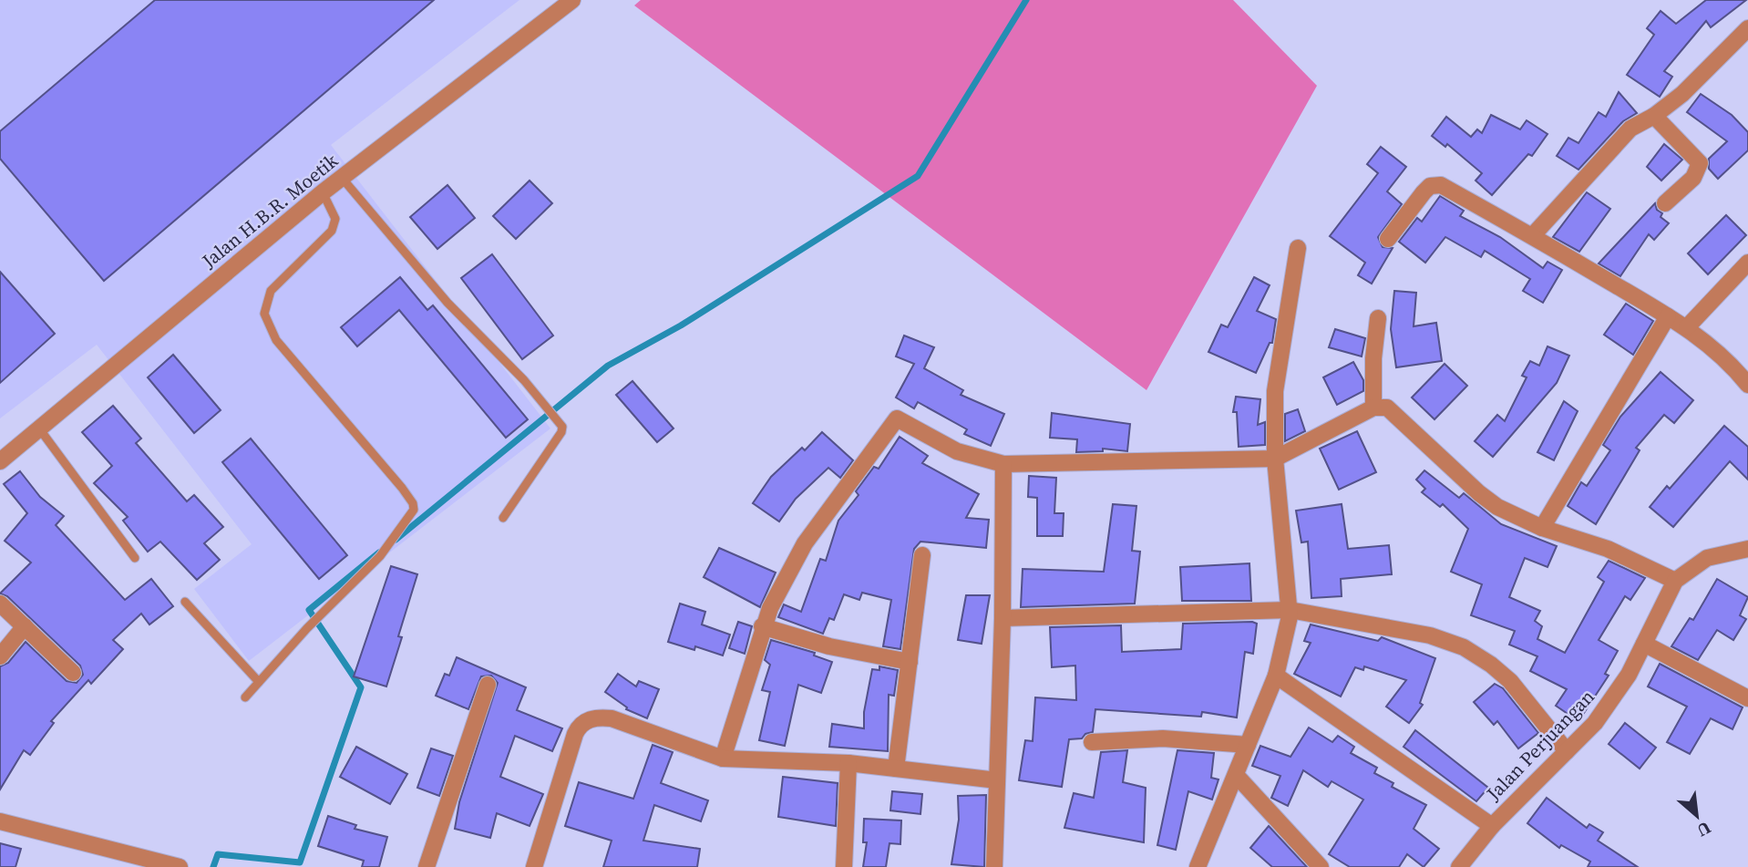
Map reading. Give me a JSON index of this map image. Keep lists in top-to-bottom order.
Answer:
{
  "streets": {
    "street": ["Jalan H.B.R. Moetik", "Jalan Perjuangan"]
  },
  "north": "bottom right"
}
